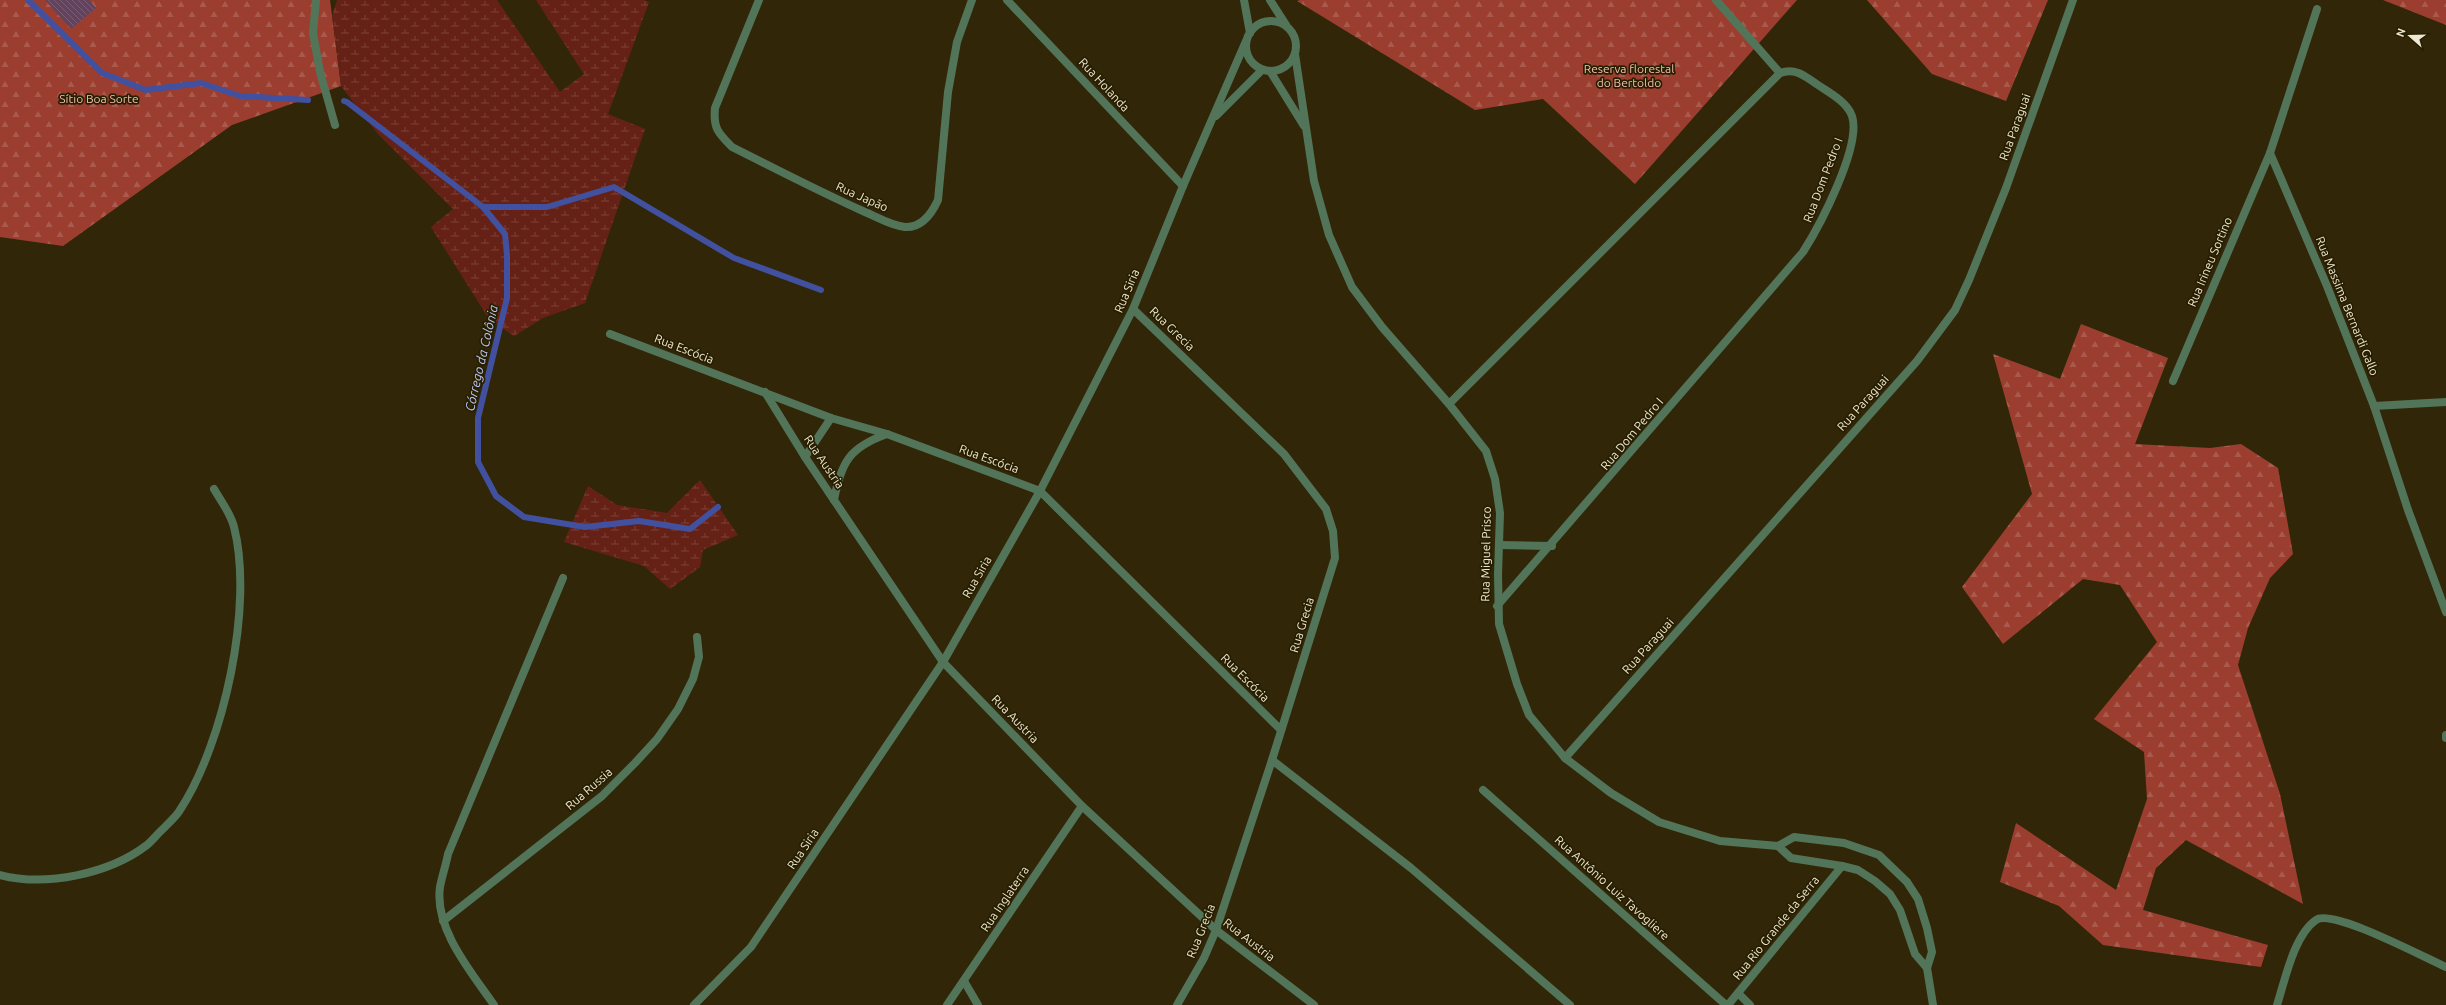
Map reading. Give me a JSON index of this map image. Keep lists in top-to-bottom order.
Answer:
{
  "streets": {
    "street": [
      "Rua Holanda",
      "Rua Paraguai",
      "Rua Dom Pedro I",
      "Rua Japão",
      "Rua Irineu Sortino",
      "Rua Siria",
      "Rua Massima Bernardi Gallo",
      "Rua Grecia",
      "Rua Escócia",
      "Rua Austria",
      "Rua Miguel Prisco",
      "Rua Russia",
      "Rua Antônio Luiz Tavogliere",
      "Rua Inglaterra",
      "Rua Rio Grande da Serra"
    ]
  },
  "crossings": [
    ["Rua Holanda", "Rua Siria"],
    ["Rua Paraguai", "Rua Miguel Prisco"],
    ["Rua Dom Pedro I", "Rua Miguel Prisco"],
    ["Rua Irineu Sortino", "Rua Massima Bernardi Gallo"],
    ["Rua Siria", "Rua Grecia"],
    ["Rua Siria", "Rua Escócia"],
    ["Rua Siria", "Rua Austria"],
    ["Rua Siria", "Rua Miguel Prisco"],
    ["Rua Grecia", "Rua Escócia"],
    ["Rua Grecia", "Rua Austria"],
    ["Rua Escócia", "Rua Austria"],
    ["Rua Austria", "Rua Inglaterra"],
    ["Rua Antônio Luiz Tavogliere", "Rua Rio Grande da Serra"]
  ],
  "water": ["Córrego da Colônia"],
  "parks": ["Reserva florestal do Bertoldo", "Sítio Boa Sorte"],
  "north": "left"
}
